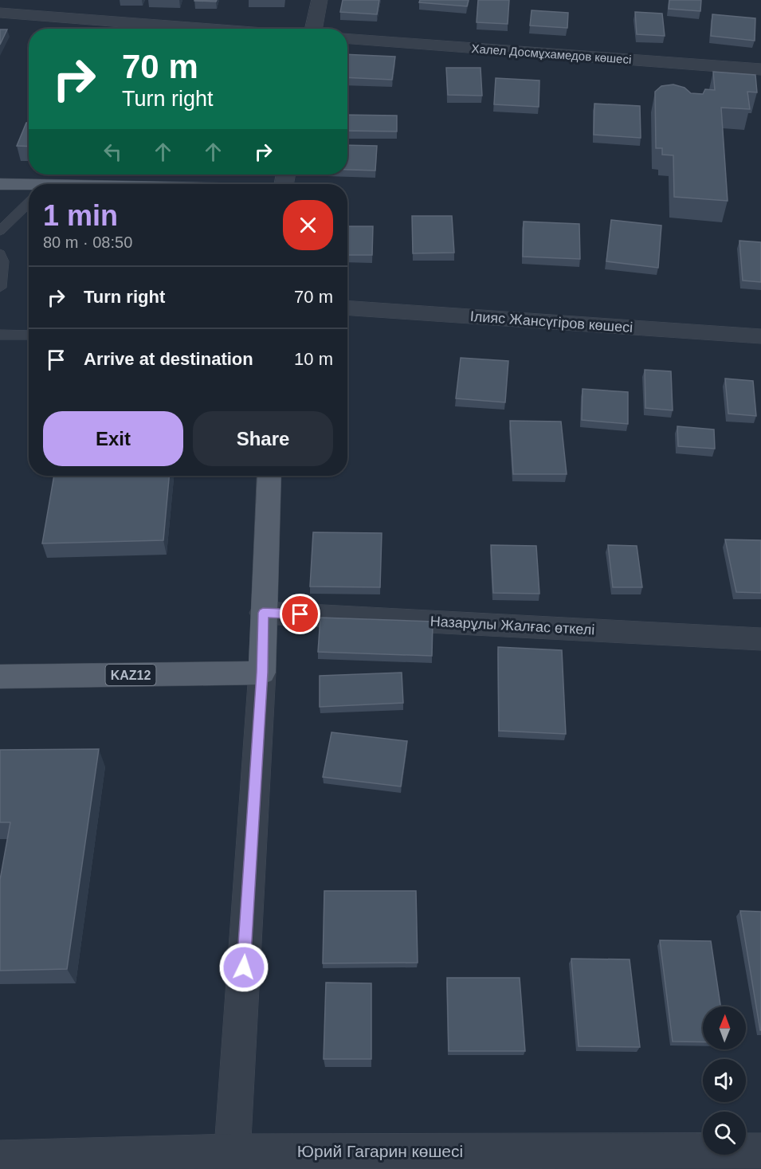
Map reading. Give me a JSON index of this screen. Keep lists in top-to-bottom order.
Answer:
{
  "streets": {
    "main road": ["KAZ12"],
    "street": [
      "Халел Досмұхамедов көшесі",
      "Ілияс Жансүгіров көшесі",
      "Назарұлы Жалғас өткелі",
      "Юрий Гагарин көшесі"
    ]
  },
  "north": "top",
  "page": {
    "turn": ["70 m", "Turn right"],
    "heading": ["1 min", "80 m · 08:50"],
    "list": [
      {
        "name": "Turn right",
        "value": "70 m"
      },
      {
        "name": "Arrive at destination",
        "value": "10 m"
      }
    ],
    "buttons": ["Exit", "Share"]
  }
}
